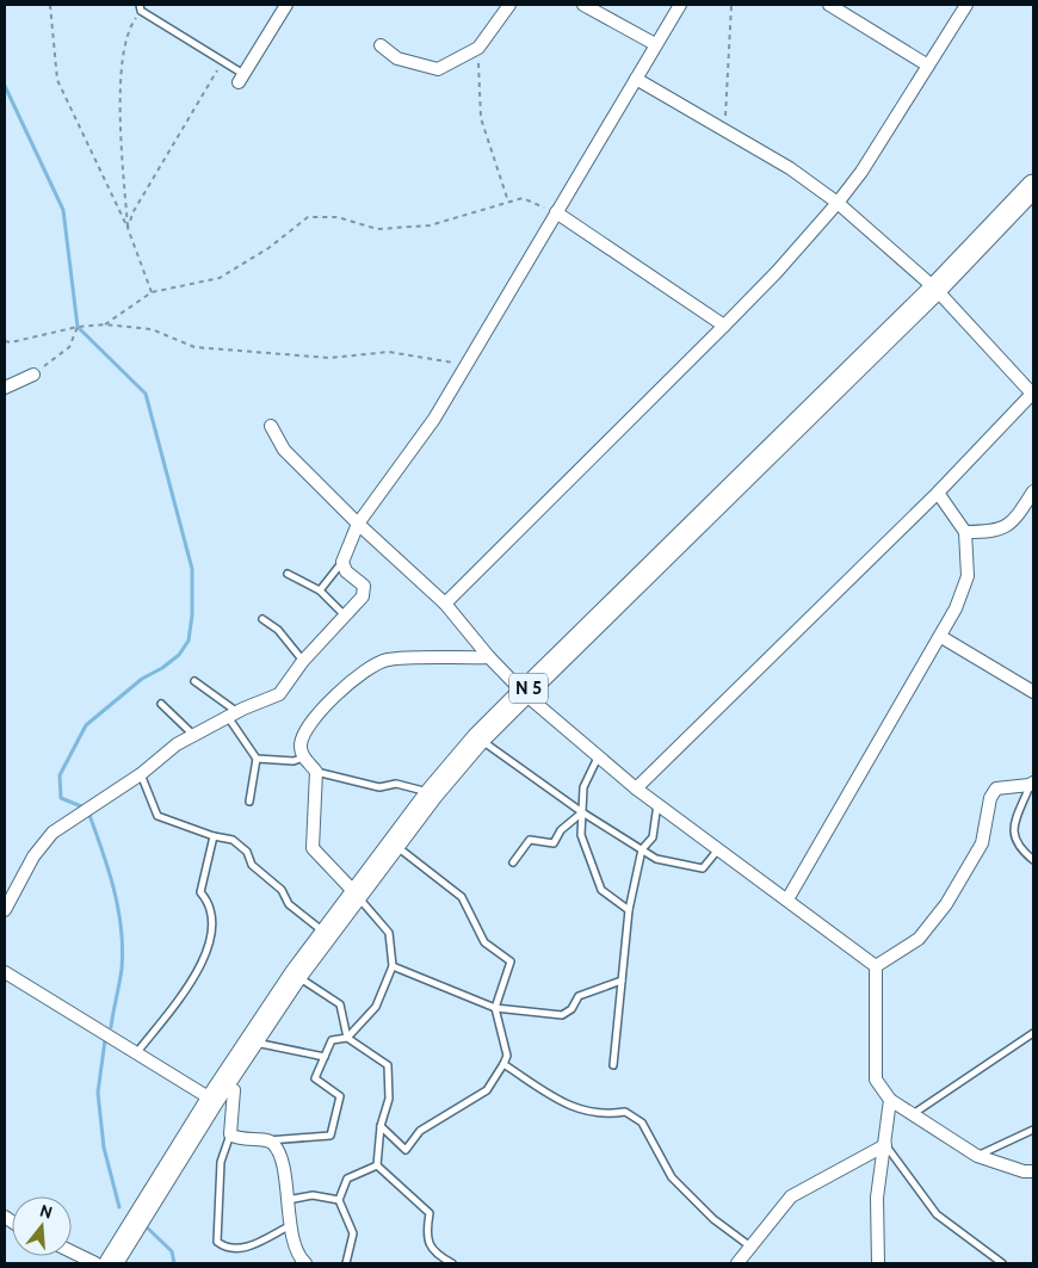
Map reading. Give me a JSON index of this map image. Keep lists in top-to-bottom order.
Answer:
{
  "streets": {
    "highway": ["N 5"]
  },
  "north": "top"
}
